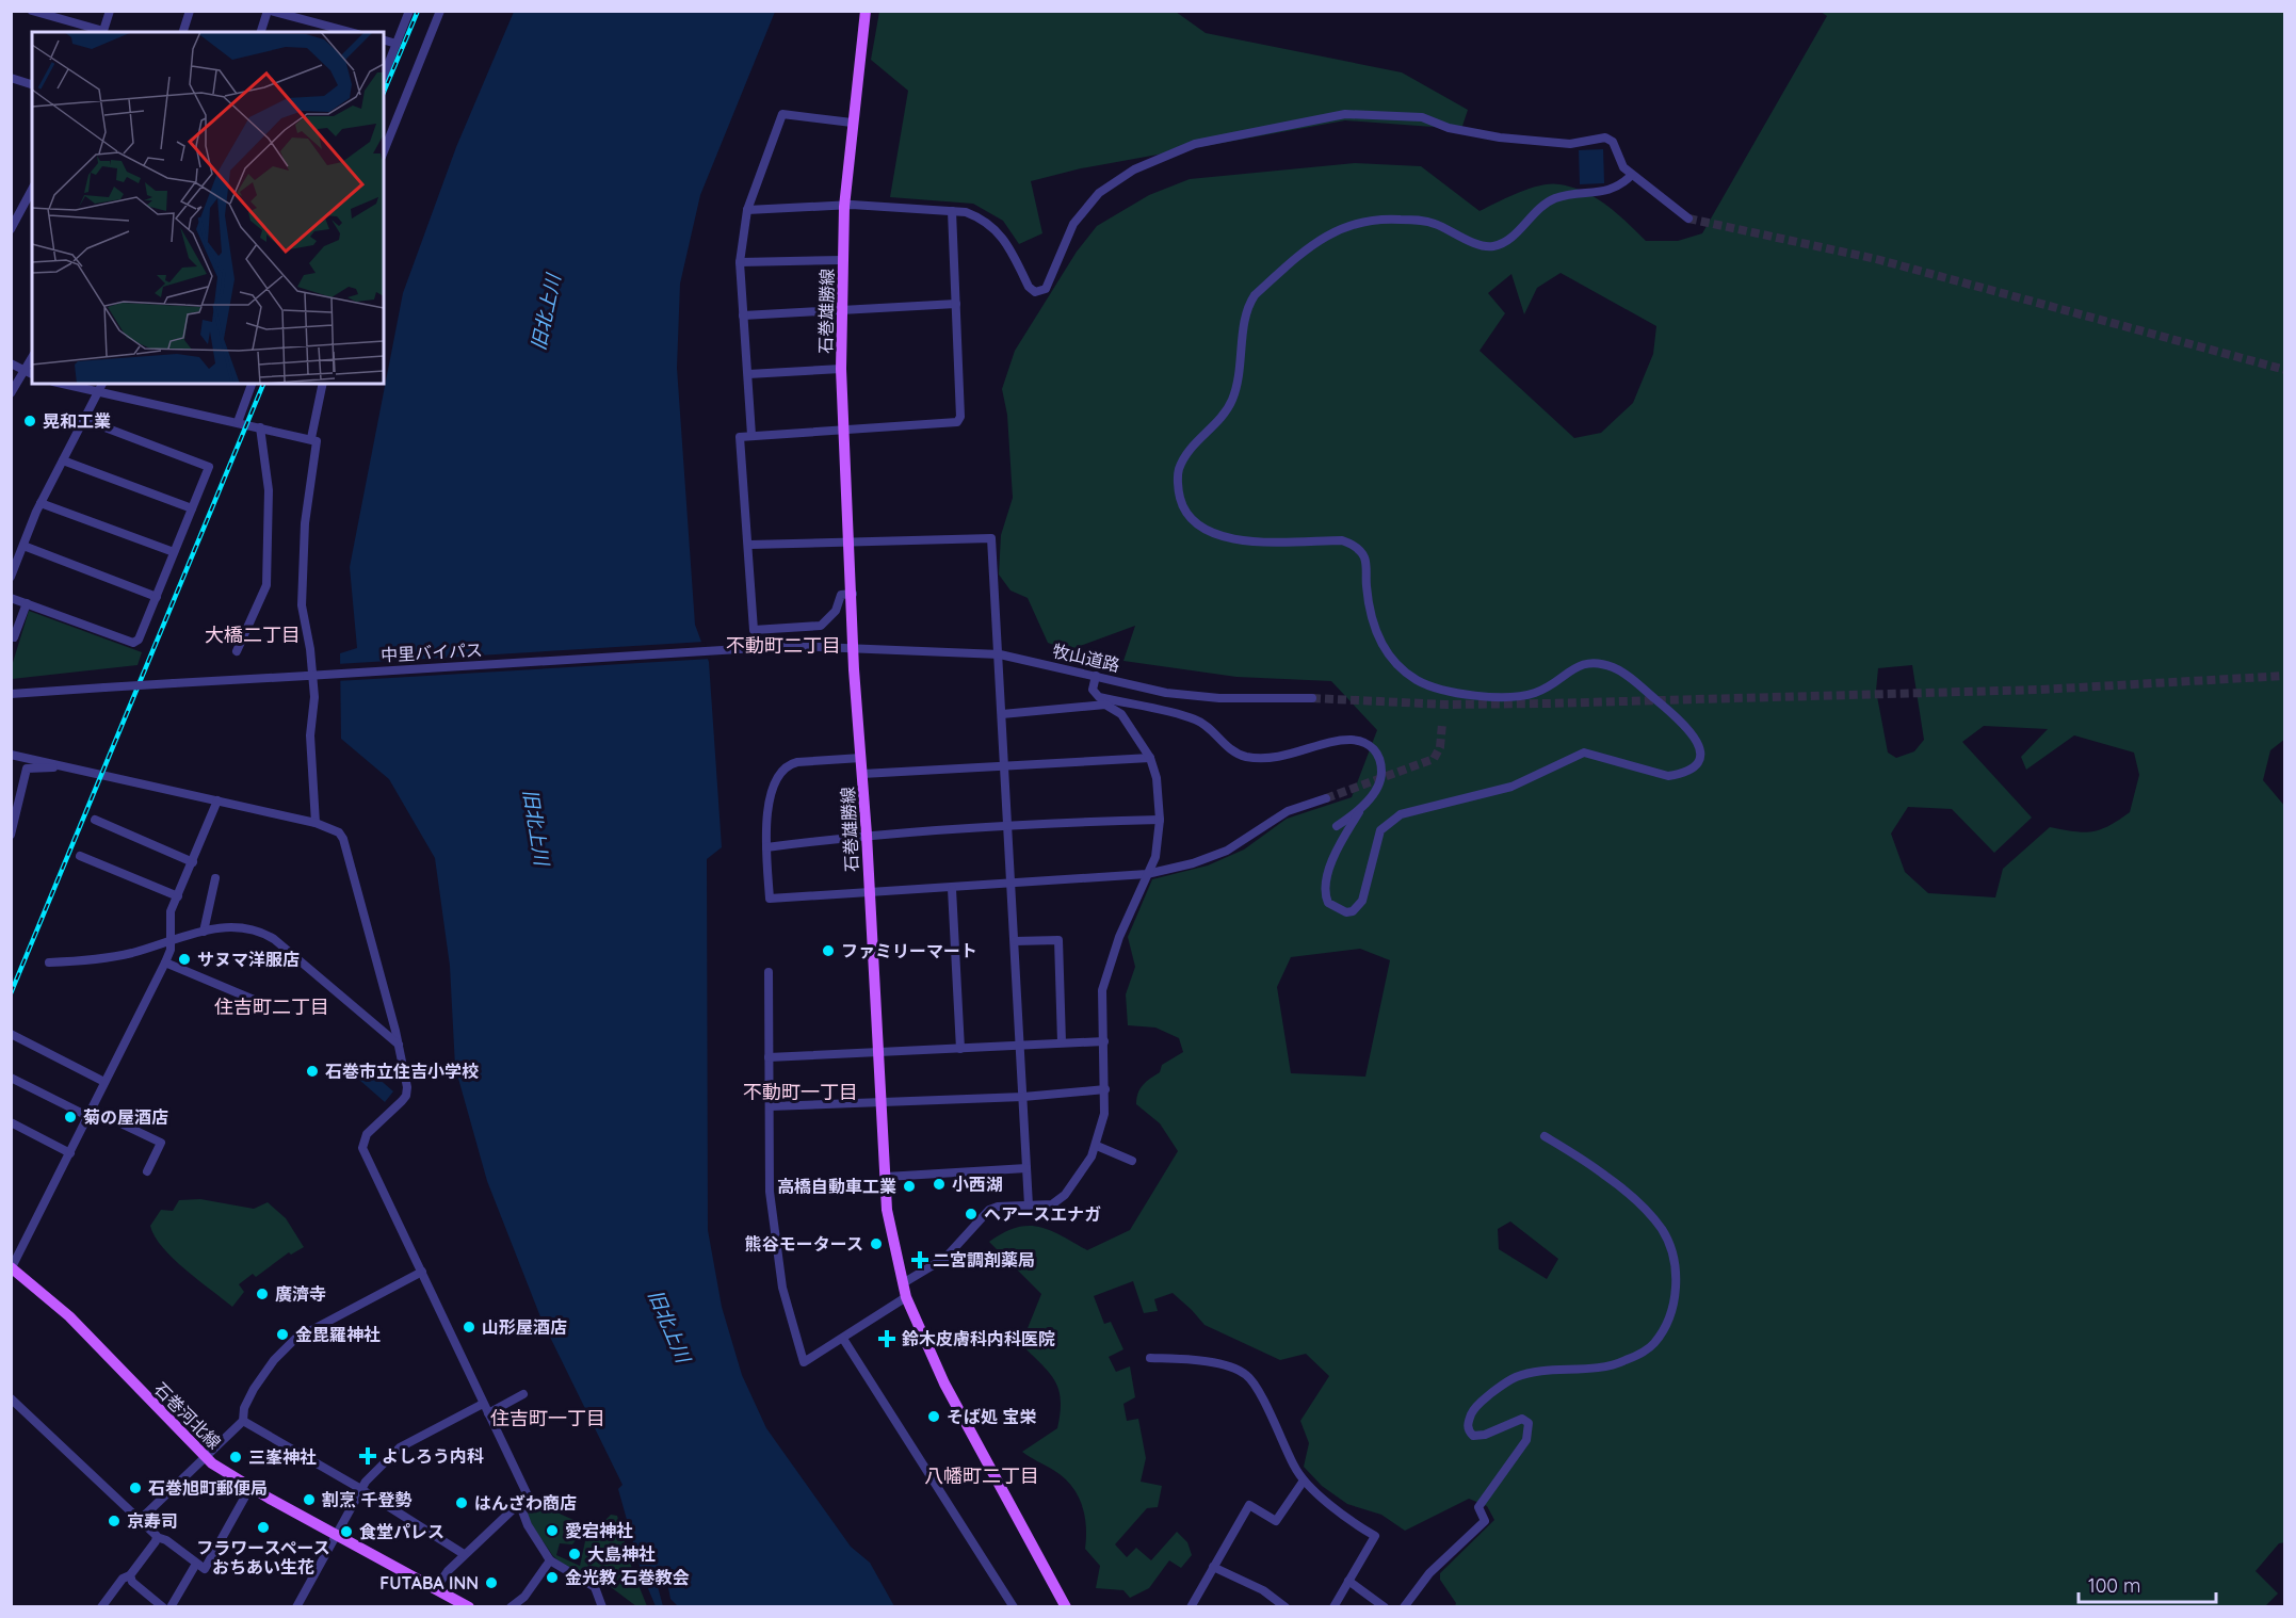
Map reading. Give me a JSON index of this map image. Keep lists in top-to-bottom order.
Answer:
{
  "streets": {
    "main road": ["石巻雄勝線", "石巻河北線"],
    "street": ["中里バイパス", "牧山道路"]
  },
  "crossings": [
    ["石巻雄勝線", "中里バイパス"],
    ["石巻雄勝線", "牧山道路"],
    ["中里バイパス", "牧山道路"]
  ],
  "districts": [
    "大橋二丁目",
    "不動町二丁目",
    "住吉町二丁目",
    "不動町一丁目",
    "住吉町一丁目",
    "八幡町二丁目"
  ],
  "water": ["旧北上川"],
  "places": {
    "other": [
      "晃和工業",
      "ファミリーマート",
      "サヌマ洋服店",
      "石巻市立住吉小学校",
      "菊の屋酒店",
      "小西湖",
      "高橋自動車工業",
      "ヘアースエナガ",
      "熊谷モータース",
      "廣濟寺",
      "山形屋酒店",
      "金毘羅神社",
      "そば処 宝栄",
      "三峯神社",
      "石巻旭町郵便局",
      "割烹 千登勢",
      "はんざわ商店",
      "京寿司",
      "フラワースペース おちあい生花",
      "愛宕神社",
      "食堂パレス",
      "大島神社",
      "金光教 石巻教会",
      "FUTABA INN"
    ],
    "health": ["二宮調剤薬局", "鈴木皮膚科内科医院", "よしろう内科"]
  },
  "scale_bar": "100 m"
}
